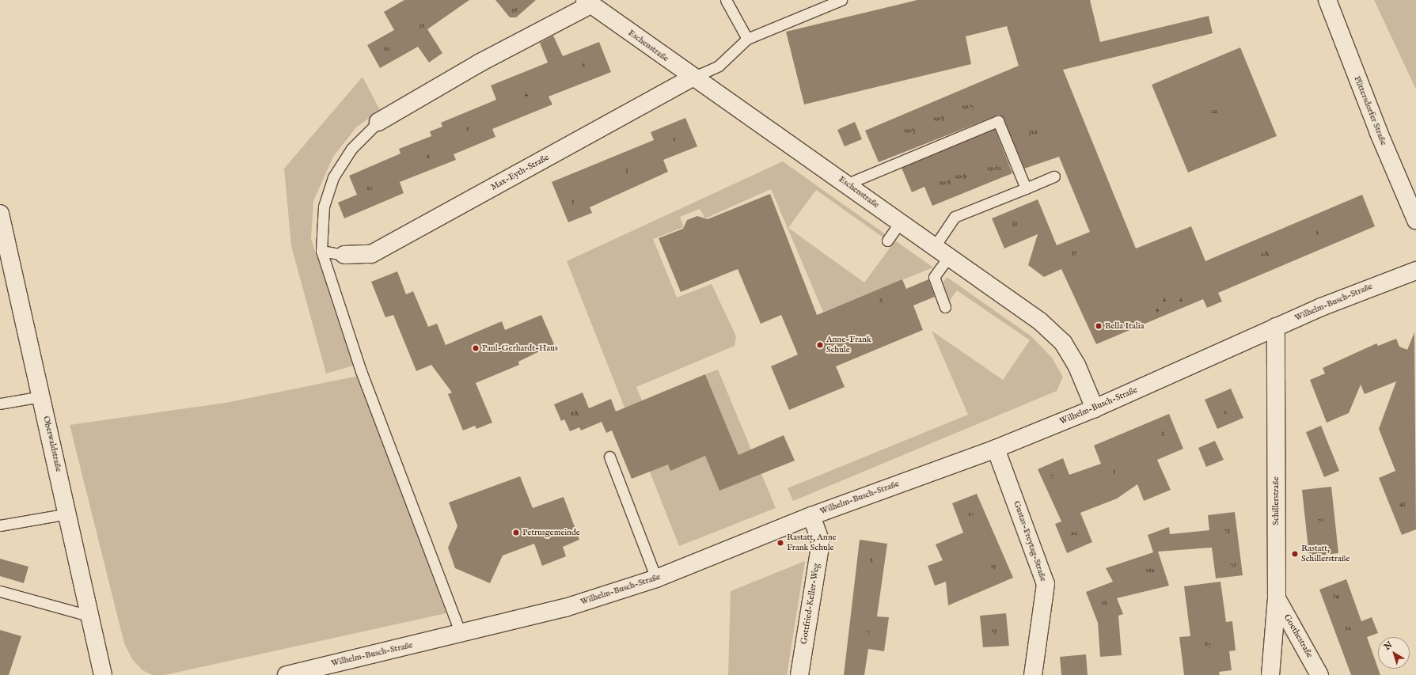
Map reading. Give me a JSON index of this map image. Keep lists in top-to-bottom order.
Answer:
{
  "streets": {
    "street": [
      "Eschenstraße",
      "Plittersdorfer Straße",
      "Max-Eyth-Straße",
      "Wilhelm-Busch-Straße",
      "Oberwaldstraße",
      "Schillerstraße",
      "Gustav-Freytag-Straße",
      "Gottfried-Keller-Weg",
      "Goethestraße"
    ]
  },
  "crossings": [
    ["Eschenstraße", "Max-Eyth-Straße"],
    ["Eschenstraße", "Wilhelm-Busch-Straße"],
    ["Wilhelm-Busch-Straße", "Schillerstraße"],
    ["Wilhelm-Busch-Straße", "Gustav-Freytag-Straße"],
    ["Wilhelm-Busch-Straße", "Gottfried-Keller-Weg"],
    ["Schillerstraße", "Goethestraße"]
  ],
  "places": [
    "Bella Italia",
    "Anne-Frank Schule",
    "Paul-Gerhardt-Haus",
    "Petrusgemeinde",
    "Rastatt, Anne Frank Schule",
    "Rastatt, Schillerstraße"
  ],
  "house_numbers": [
    "56",
    "58",
    "60",
    "2",
    "4",
    "29/7",
    "1a",
    "29/5",
    "6",
    "29/3",
    "31a",
    "1",
    "8",
    "29/11",
    "3",
    "29/9",
    "29/8",
    "10",
    "5",
    "33",
    "2",
    "35",
    "2A",
    "4",
    "4",
    "6",
    "4",
    "1",
    "8A",
    "3",
    "5",
    "7",
    "45",
    "17",
    "70",
    "73",
    "20",
    "8",
    "71",
    "15",
    "18a",
    "54",
    "18",
    "52",
    "13",
    "7",
    "67"
  ],
  "north": "top left"
}
